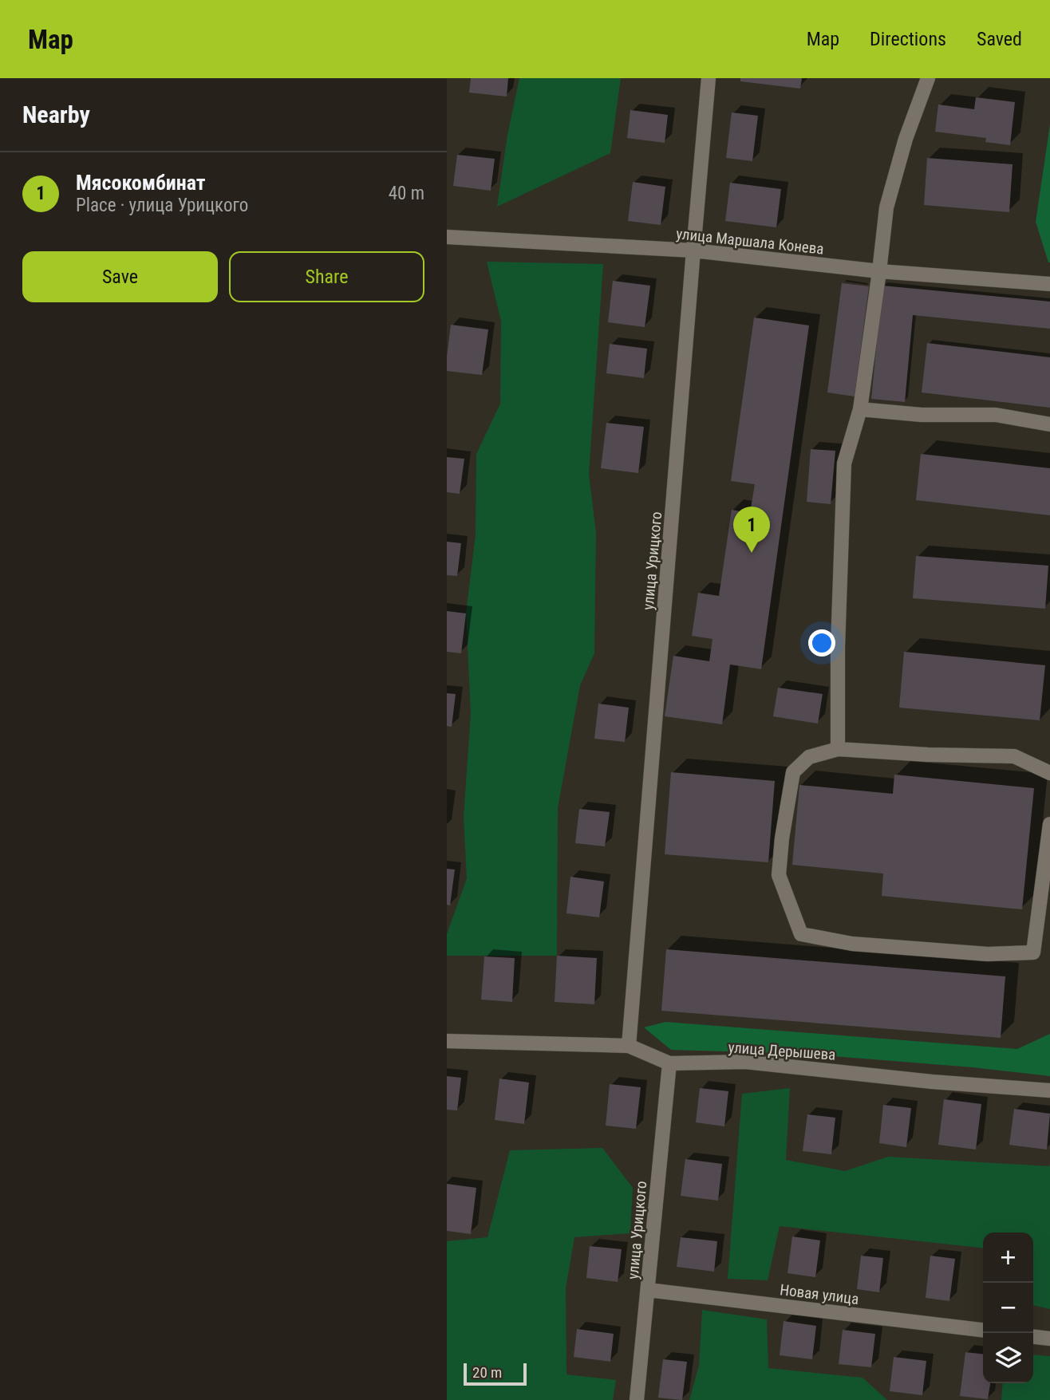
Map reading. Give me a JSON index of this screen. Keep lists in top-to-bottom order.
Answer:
{
  "streets": {
    "street": [
      "улица Маршала Конева",
      "улица Урицкого",
      "улица Дерышева",
      "Новая улица"
    ]
  },
  "crossings": [
    ["улица Маршала Конева", "улица Урицкого"],
    ["улица Урицкого", "улица Дерышева"],
    ["улица Урицкого", "Новая улица"]
  ],
  "scale_bar": "20 m",
  "page": {
    "header": "Map",
    "nav": ["Map", "Directions", "Saved"],
    "heading": "Nearby",
    "list": [
      {
        "mark": "1",
        "name": "Мясокомбинат",
        "note": "Place · улица Урицкого",
        "value": "40 m"
      }
    ],
    "buttons": ["Save", "Share"],
    "pins": "1",
    "map_buttons": ["+", "−"],
    "scale": "20 m"
  }
}
